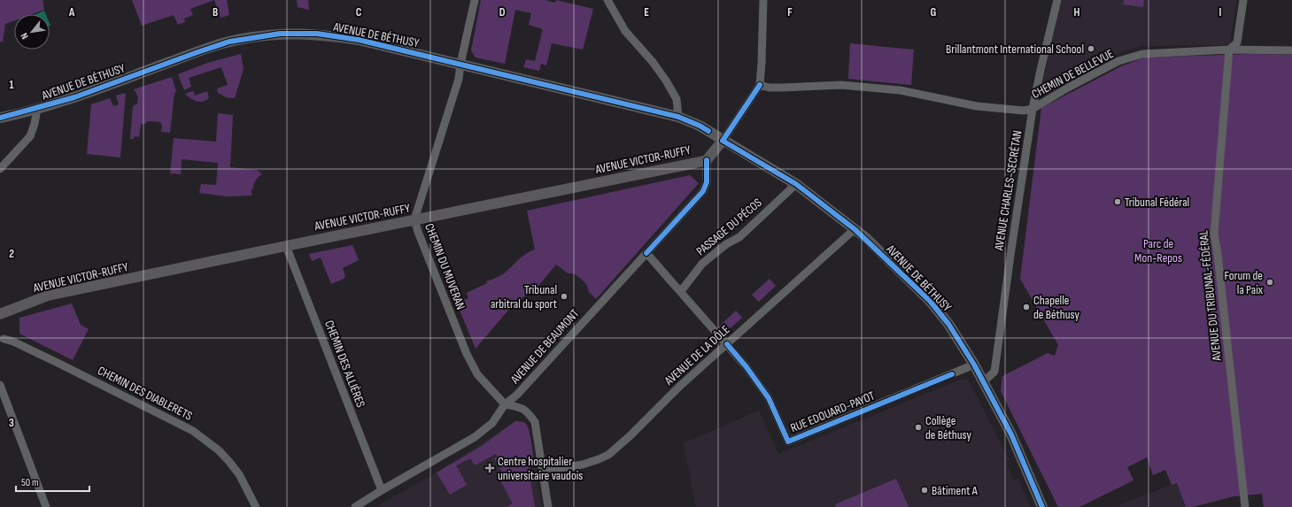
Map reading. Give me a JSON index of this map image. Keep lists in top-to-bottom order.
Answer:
{
  "streets": {
    "street": [
      "AVENUE DE BÉTHUSY",
      "CHEMIN DE BELLEVUE",
      "AVENUE VICTOR-RUFFY",
      "AVENUE CHARLES-SECRÉTAN",
      "PASSAGE DU PÉCOS",
      "CHEMIN DU MUVERAN",
      "AVENUE DU TRIBUNAL-FÉDÉRAL",
      "AVENUE DE BEAUMONT",
      "AVENUE DE LA DÔLE",
      "CHEMIN DES ALLIÈRES",
      "CHEMIN DES DIABLERETS",
      "RUE EDOUARD-PAYOT"
    ]
  },
  "crossings": [
    ["AVENUE DE BÉTHUSY", "AVENUE VICTOR-RUFFY"],
    ["AVENUE DE BÉTHUSY", "AVENUE CHARLES-SECRÉTAN"],
    ["AVENUE DE BÉTHUSY", "PASSAGE DU PÉCOS"],
    ["AVENUE DE BÉTHUSY", "CHEMIN DU MUVERAN"],
    ["AVENUE DE BÉTHUSY", "AVENUE DE LA DÔLE"],
    ["AVENUE DE BÉTHUSY", "RUE EDOUARD-PAYOT"],
    ["CHEMIN DE BELLEVUE", "AVENUE CHARLES-SECRÉTAN"],
    ["CHEMIN DE BELLEVUE", "AVENUE DU TRIBUNAL-FÉDÉRAL"],
    ["AVENUE VICTOR-RUFFY", "CHEMIN DU MUVERAN"],
    ["AVENUE VICTOR-RUFFY", "AVENUE DE BEAUMONT"],
    ["AVENUE VICTOR-RUFFY", "CHEMIN DES ALLIÈRES"],
    ["CHEMIN DU MUVERAN", "AVENUE DE BEAUMONT"],
    ["AVENUE DE BEAUMONT", "CHEMIN DES ALLIÈRES"],
    ["AVENUE DE LA DÔLE", "RUE EDOUARD-PAYOT"]
  ],
  "parks": ["Parc de Mon-Repos"],
  "places": {
    "other": [
      "Brillantmont International School",
      "Tribunal Fédéral",
      "Forum de la Paix",
      "Tribunal arbitral du sport",
      "Chapelle de Béthusy",
      "Collège de Béthusy",
      "Bâtiment A"
    ],
    "health": ["Centre hospitalier universitaire vaudois"]
  },
  "scale_bar": "50 m",
  "north": "bottom left",
  "grid": {
    "columns": [
      "A",
      "B",
      "C",
      "D",
      "E",
      "F",
      "G",
      "H",
      "I"
    ],
    "rows": ["1", "2", "3"]
  }
}
